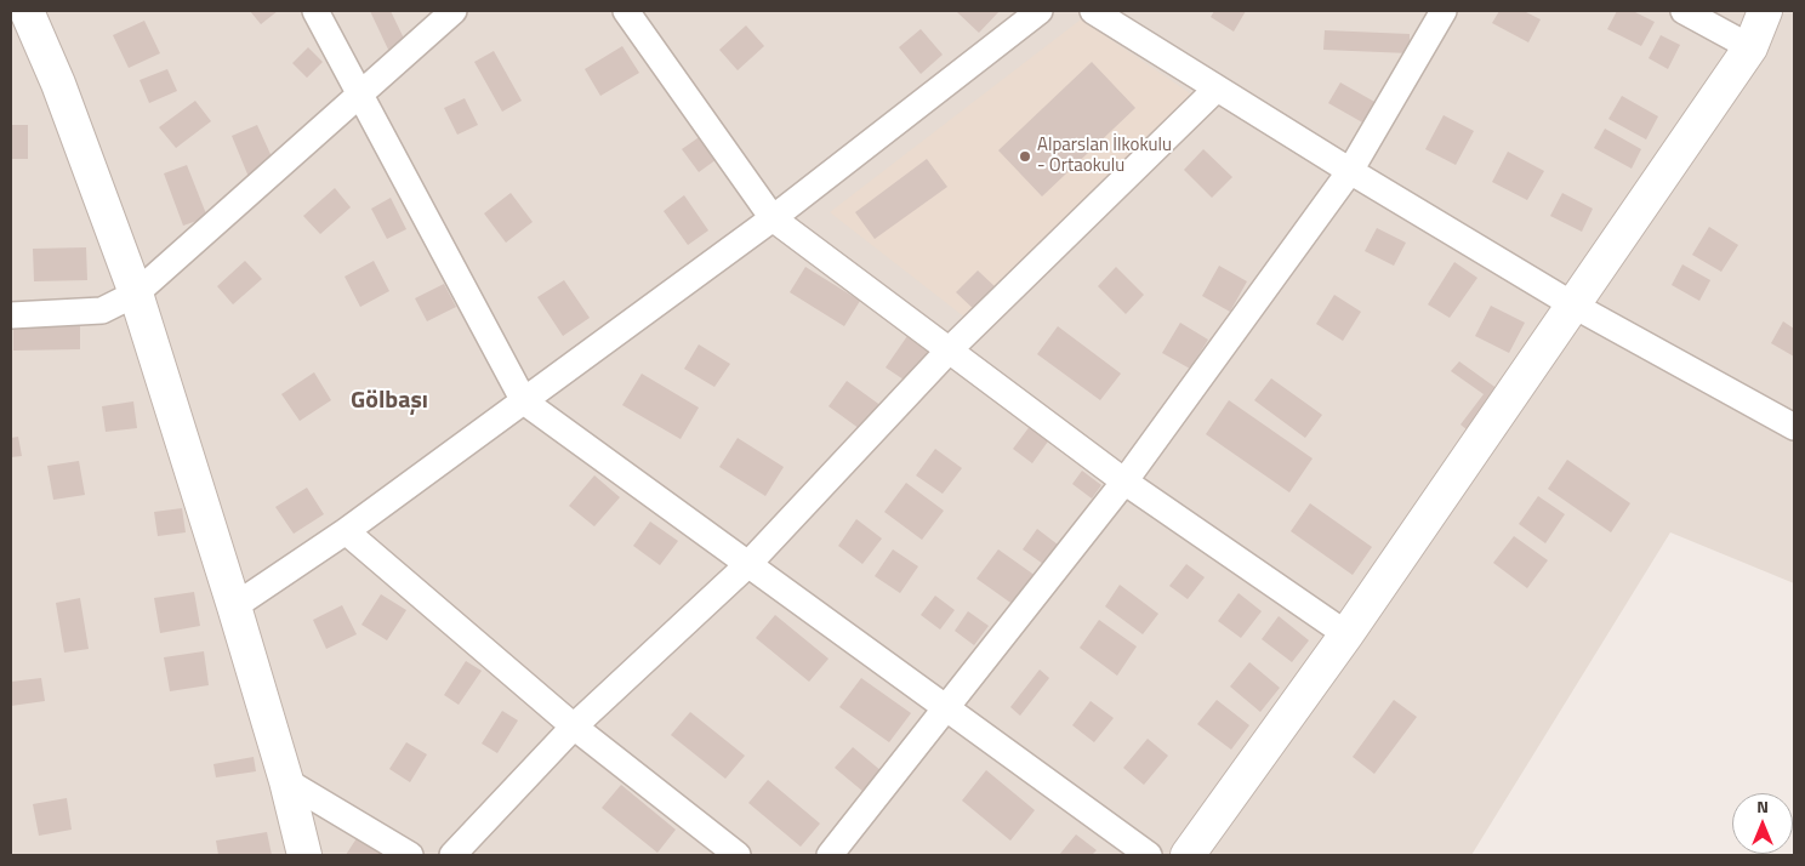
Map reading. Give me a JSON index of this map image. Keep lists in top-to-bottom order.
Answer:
{
  "districts": ["Gölbaşı"],
  "places": ["Alparslan İlkokulu - Ortaokulu"],
  "north": "top"
}
